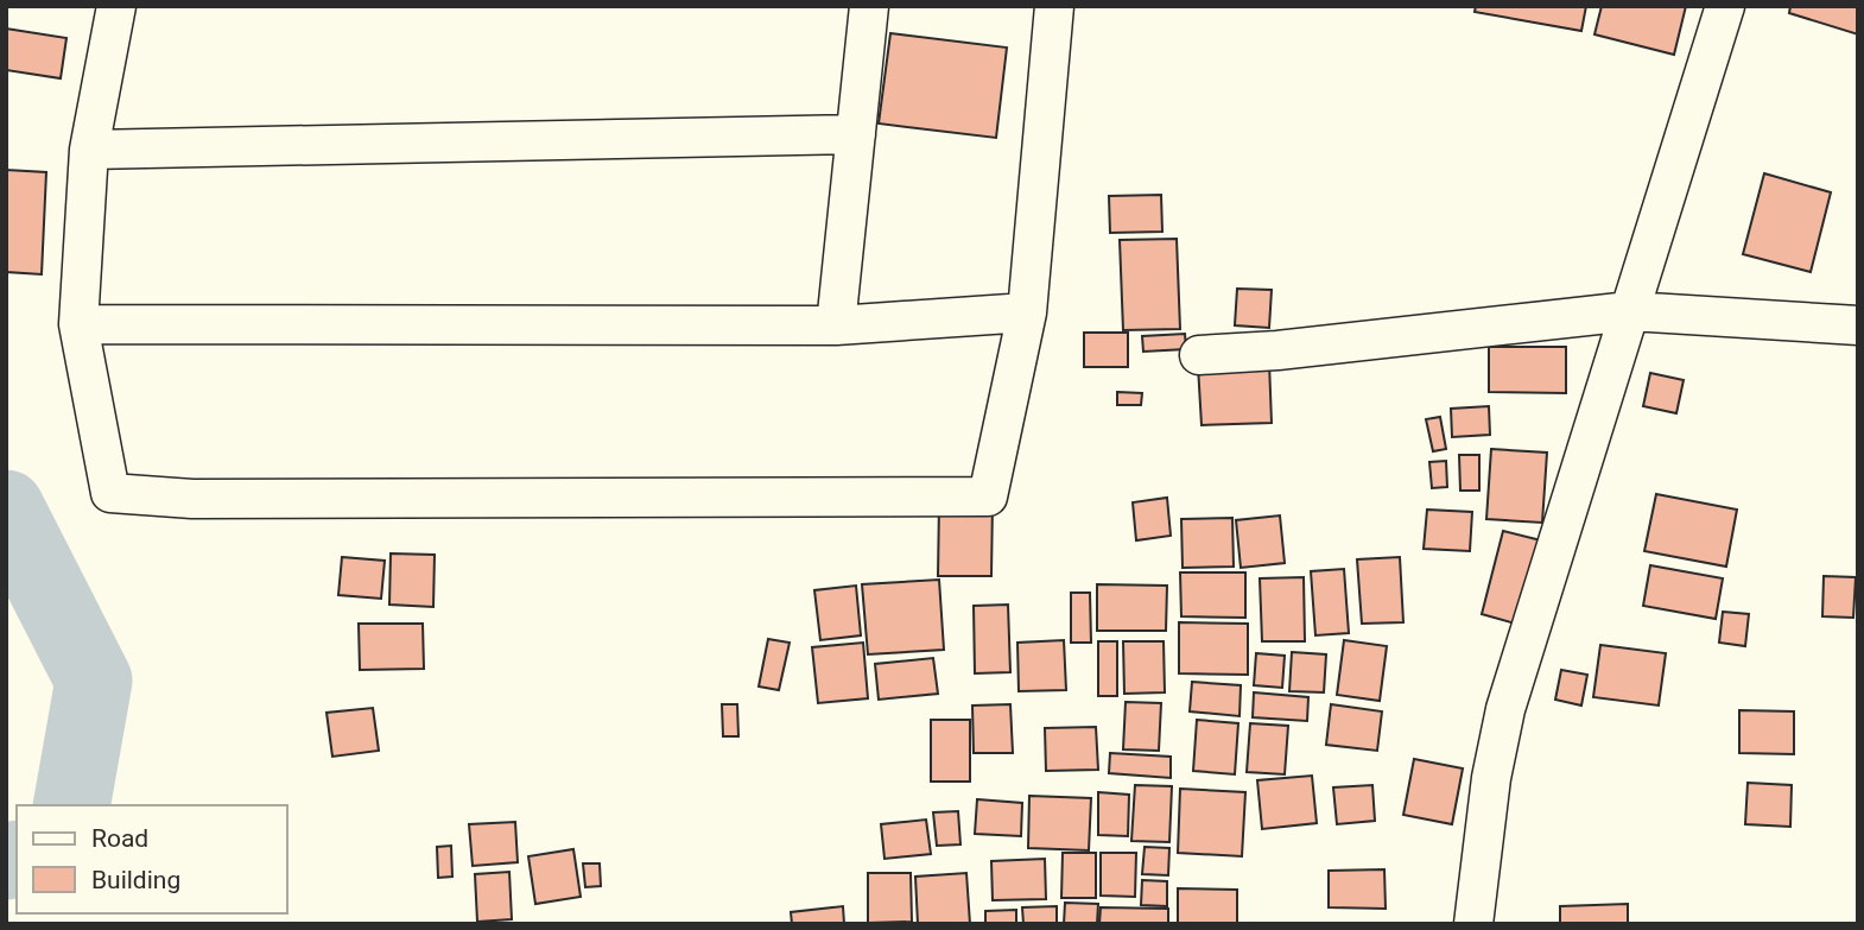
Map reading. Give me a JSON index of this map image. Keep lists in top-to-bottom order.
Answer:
{
  "legend": ["Road", "Building"]
}
